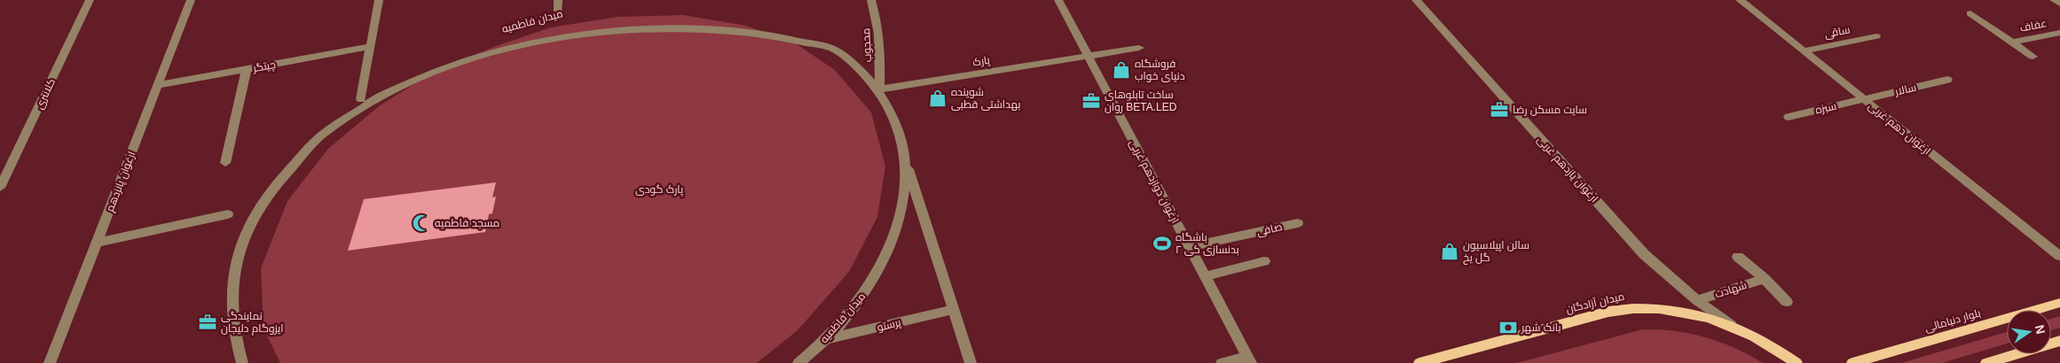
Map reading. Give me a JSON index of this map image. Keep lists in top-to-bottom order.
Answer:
{
  "streets": {
    "main road": ["میدان آزادگان", "بلوار دنیامالی"],
    "street": [
      "میدان فاطمیه",
      "عفاف",
      "ساقی",
      "محجوب",
      "پارک",
      "چیتگر",
      "سالار",
      "کلانتری",
      "سبزه",
      "ارغوان دهم غربی",
      "ارغوان یازدهم غربی",
      "ارغوان پانزدهم",
      "ارغوان دوازدهم غربی",
      "صافی",
      "شهادت",
      "پرستو"
    ]
  },
  "crossings": [
    ["میدان فاطمیه", "محجوب"],
    ["میدان فاطمیه", "پارک"],
    ["میدان فاطمیه", "پرستو"],
    ["ساقی", "ارغوان دهم غربی"],
    ["محجوب", "پارک"],
    ["پارک", "ارغوان دوازدهم غربی"],
    ["چیتگر", "ارغوان پانزدهم"],
    ["سالار", "سبزه"],
    ["سالار", "ارغوان دهم غربی"],
    ["سبزه", "ارغوان دهم غربی"],
    ["ارغوان یازدهم غربی", "شهادت"],
    ["ارغوان یازدهم غربی", "میدان آزادگان"],
    ["ارغوان دوازدهم غربی", "صافی"]
  ],
  "parks": ["پارک گودی"],
  "places": {
    "shop": ["فروشگاه دنیای خواب", "شوینده بهداشتی قطبی", "سالن اپیلاسیون گل یخ"],
    "office": ["ساخت تابلوهای روان BETA.LED", "سایت مسکن رضا", "نمایندگی ایزوگام دلیجان"],
    "mosque": ["مسجد فاطمیه"],
    "sports": ["باشگاه بدنسازی کی ۲"],
    "bank": ["بانک شهر"]
  },
  "north": "right"
}
